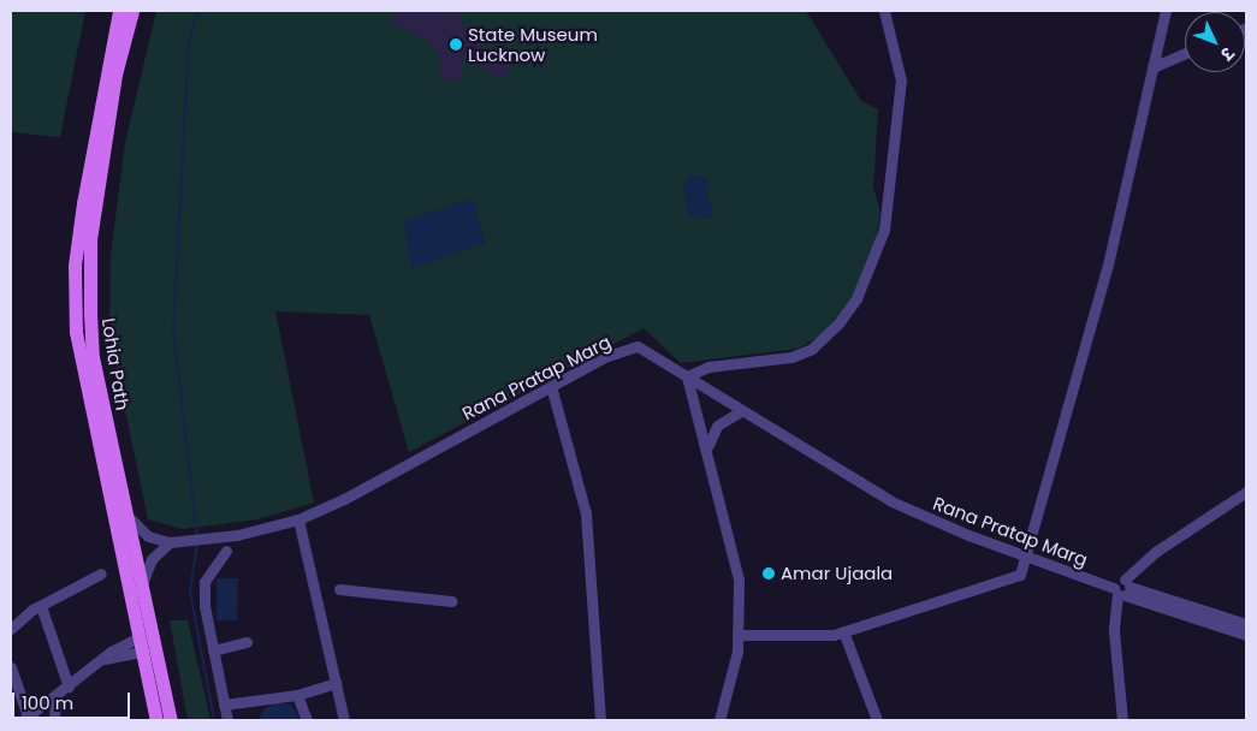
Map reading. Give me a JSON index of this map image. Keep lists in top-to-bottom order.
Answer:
{
  "streets": {
    "main road": ["Lohia Path"],
    "street": ["Rana Pratap Marg"]
  },
  "places": ["State Museum Lucknow", "Amar Ujaala"],
  "scale_bar": "100 m",
  "north": "bottom right"
}
